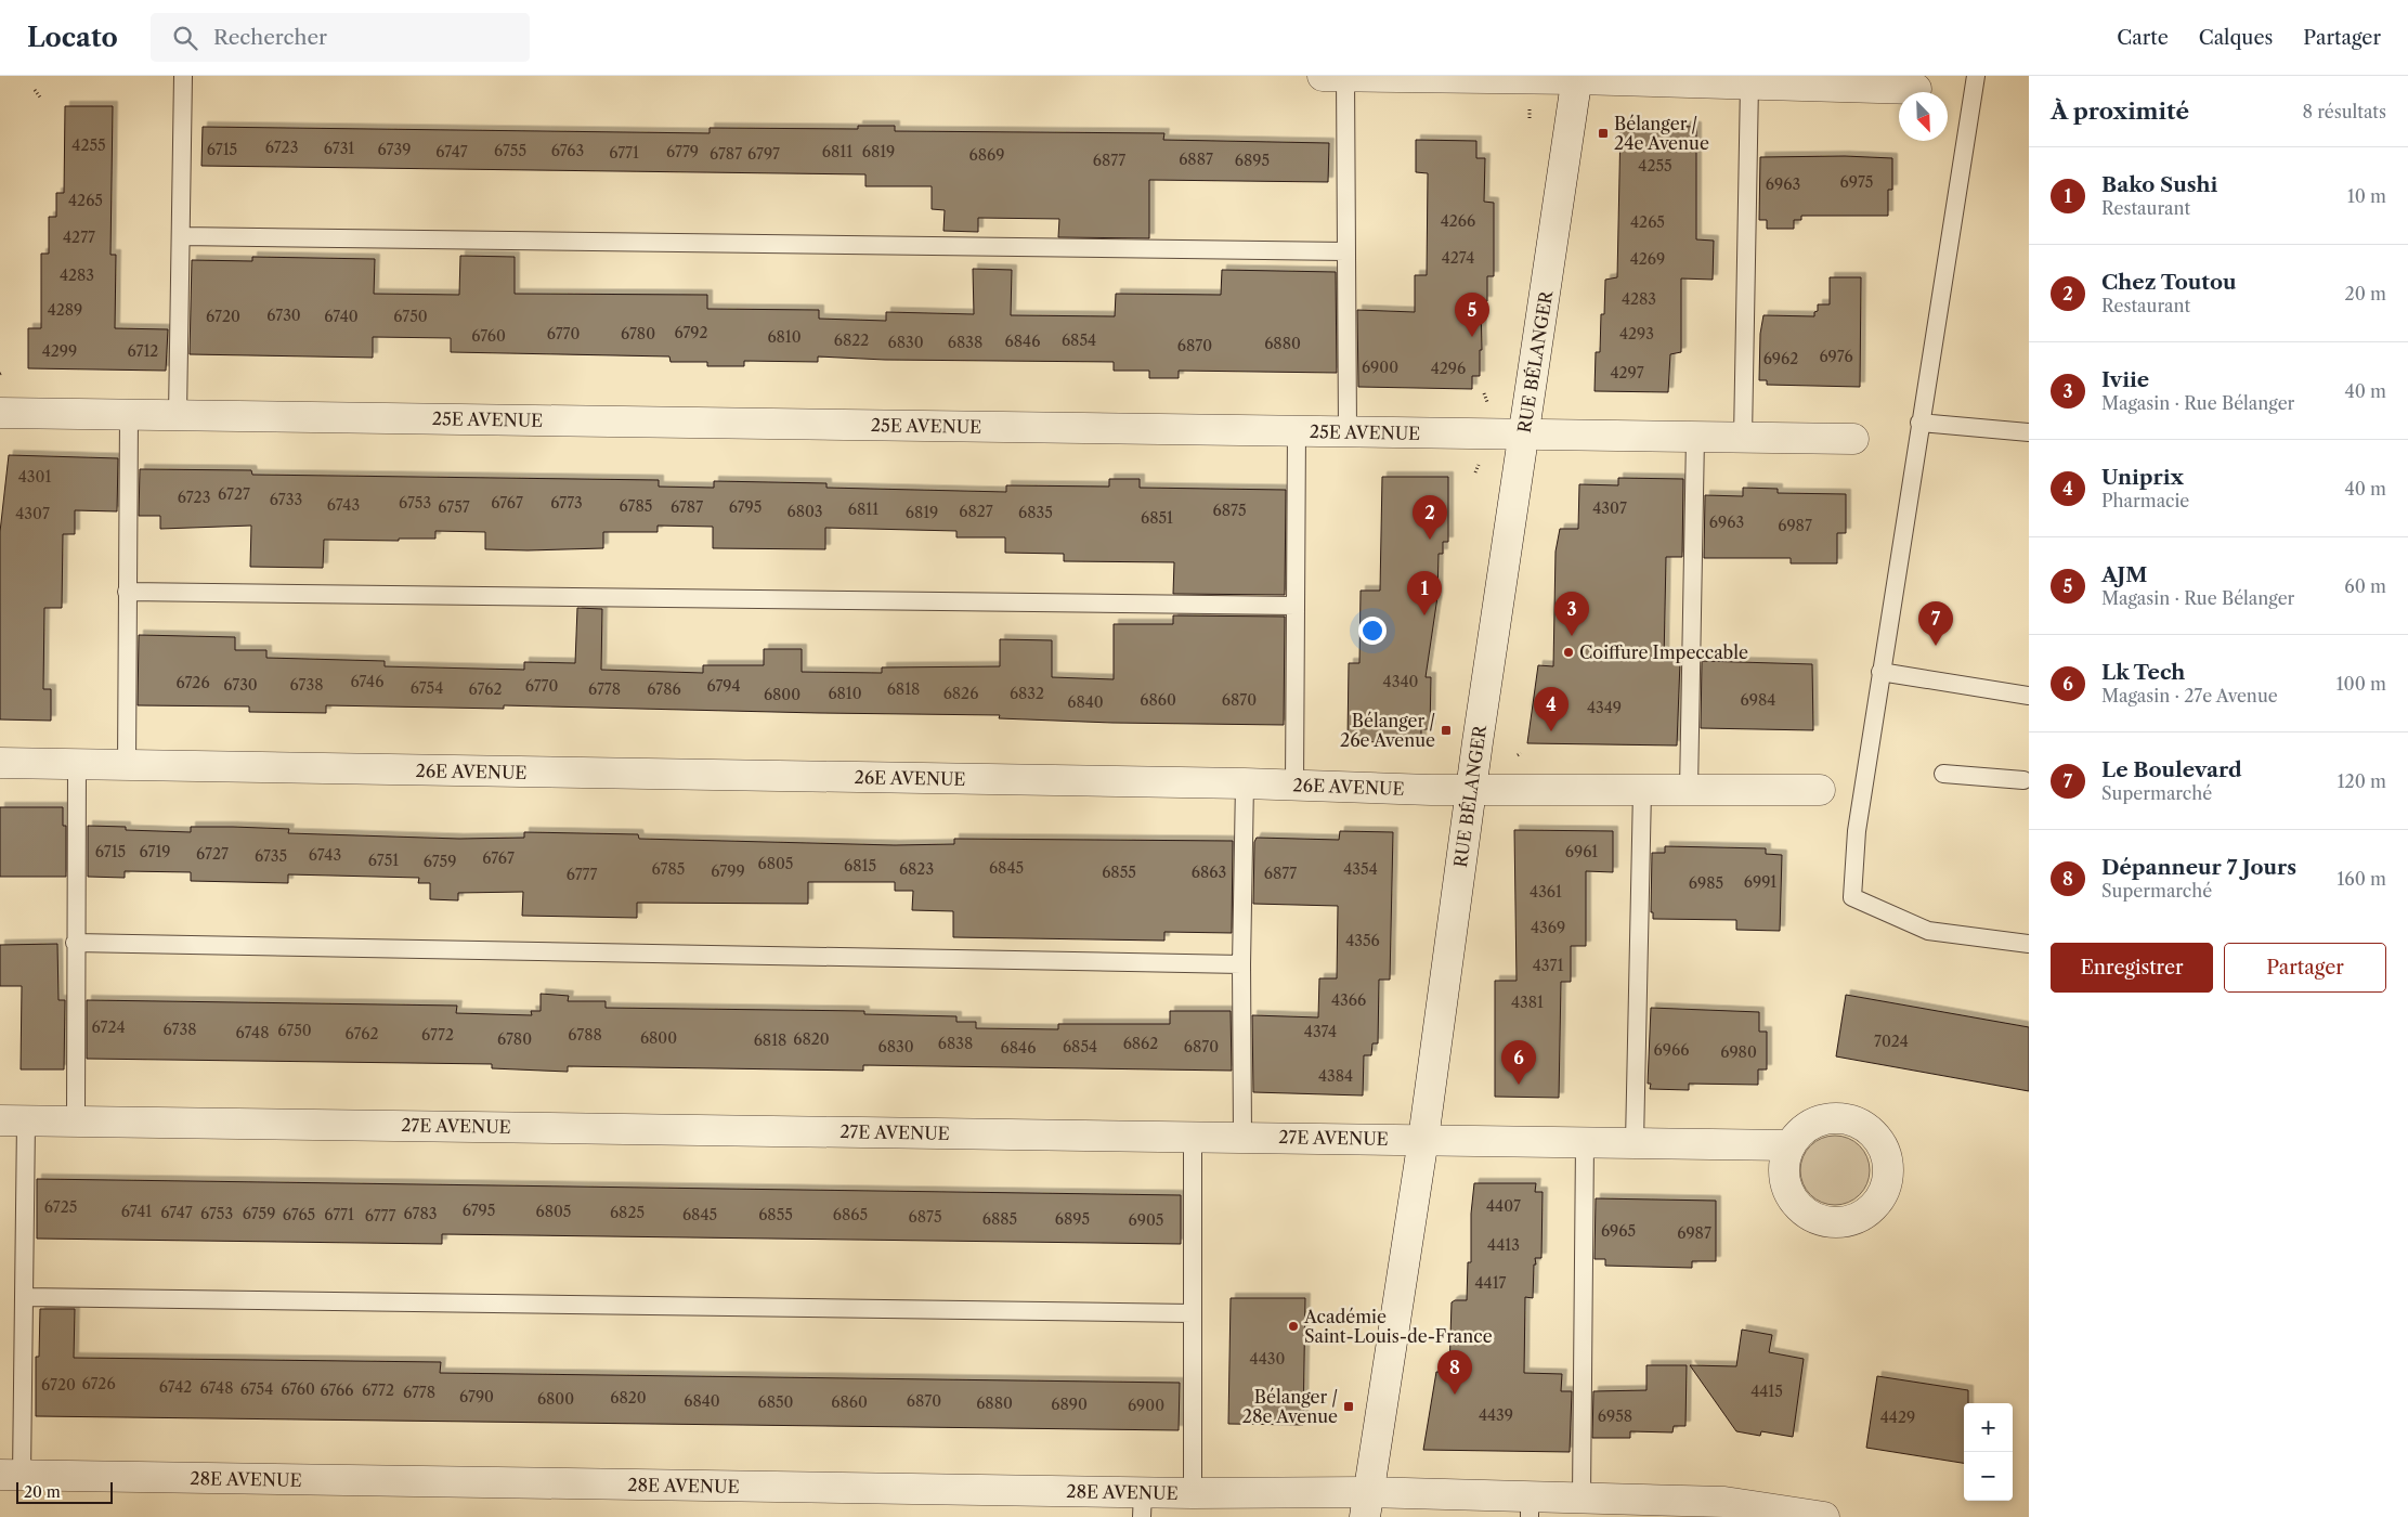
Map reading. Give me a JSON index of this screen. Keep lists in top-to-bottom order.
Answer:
{
  "streets": {
    "street": [
      "RUE BÉLANGER",
      "25E AVENUE",
      "26E AVENUE",
      "27E AVENUE",
      "28E AVENUE"
    ]
  },
  "crossings": [
    ["RUE BÉLANGER", "25E AVENUE"],
    ["RUE BÉLANGER", "26E AVENUE"],
    ["RUE BÉLANGER", "27E AVENUE"],
    ["RUE BÉLANGER", "28E AVENUE"]
  ],
  "places": {
    "transit": ["Bélanger / 24e Avenue", "Bélanger / 26e Avenue", "Bélanger / 28e Avenue"],
    "other": ["Coiffure Impeccable", "Académie Saint-Louis-de-France"]
  },
  "house_numbers": [
    "4255",
    "6723",
    "6731",
    "6715",
    "6739",
    "6755",
    "6763",
    "6747",
    "6779",
    "6811",
    "6819",
    "6771",
    "6787",
    "6797",
    "6869",
    "6887",
    "6877",
    "6895",
    "4255",
    "6975",
    "6963",
    "4265",
    "4266",
    "4265",
    "4277",
    "4274",
    "4269",
    "4283",
    "4283",
    "4289",
    "6730",
    "6720",
    "6740",
    "6750",
    "6792",
    "6770",
    "6780",
    "4293",
    "6760",
    "6810",
    "6822",
    "6854",
    "6846",
    "6830",
    "6838",
    "6880",
    "6870",
    "4299",
    "6712",
    "6976",
    "6962",
    "6900",
    "4296",
    "4297",
    "4301",
    "6727",
    "6723",
    "6733",
    "6753",
    "6767",
    "6773",
    "6743",
    "6785",
    "6757",
    "6787",
    "6795",
    "4307",
    "6811",
    "6875",
    "6803",
    "6827",
    "6819",
    "6835",
    "4307",
    "6851",
    "6963",
    "6987",
    "6746",
    "4340",
    "6726",
    "6730",
    "6738",
    "6770",
    "6794",
    "6754",
    "6762",
    "6778",
    "6786",
    "6818",
    "6810",
    "6826",
    "6832",
    "6800",
    "6860",
    "6870",
    "6984",
    "6840",
    "4349",
    "6715",
    "6719",
    "6961",
    "6727",
    "6743",
    "6735",
    "6767",
    "6751",
    "6759",
    "6805",
    "6815",
    "6845",
    "6785",
    "6823",
    "4354",
    "6799",
    "6855",
    "6863",
    "6877",
    "6777",
    "6991",
    "6985",
    "4361",
    "4369",
    "4356",
    "4371",
    "4366",
    "4381",
    "6724",
    "6738",
    "6750",
    "4374",
    "6748",
    "6762",
    "6772",
    "6788",
    "6800",
    "6780",
    "6820",
    "6818",
    "7024",
    "6838",
    "6862",
    "6830",
    "6854",
    "6870",
    "6846",
    "6966",
    "6980",
    "4384",
    "4407",
    "6725",
    "6795",
    "6741",
    "6805",
    "6747",
    "6825",
    "6753",
    "6759",
    "6783",
    "6765",
    "6771",
    "6845",
    "6855",
    "6865",
    "6777",
    "6875",
    "6885",
    "6895",
    "6905",
    "6965",
    "6987",
    "4413",
    "4417",
    "4430",
    "6726",
    "6720",
    "6742",
    "6748",
    "6754",
    "6760",
    "6766",
    "6772",
    "4415",
    "6778",
    "6790",
    "6820",
    "6800",
    "6840",
    "6870",
    "6850",
    "6860",
    "6880",
    "6890",
    "6900",
    "4439",
    "6958",
    "4429"
  ],
  "scale_bar": "20 m",
  "north": "bottom right",
  "page": {
    "header": "Locato",
    "search": "Rechercher",
    "nav": ["Carte", "Calques", "Partager"],
    "heading": ["À proximité", "8 résultats"],
    "list": [
      {
        "mark": "1",
        "name": "Bako Sushi",
        "note": "Restaurant",
        "value": "10 m"
      },
      {
        "mark": "2",
        "name": "Chez Toutou",
        "note": "Restaurant",
        "value": "20 m"
      },
      {
        "mark": "3",
        "name": "Iviie",
        "note": "Magasin · Rue Bélanger",
        "value": "40 m"
      },
      {
        "mark": "4",
        "name": "Uniprix",
        "note": "Pharmacie",
        "value": "40 m"
      },
      {
        "mark": "5",
        "name": "AJM",
        "note": "Magasin · Rue Bélanger",
        "value": "60 m"
      },
      {
        "mark": "6",
        "name": "Lk Tech",
        "note": "Magasin · 27e Avenue",
        "value": "100 m"
      },
      {
        "mark": "7",
        "name": "Le Boulevard",
        "note": "Supermarché",
        "value": "120 m"
      },
      {
        "mark": "8",
        "name": "Dépanneur 7 Jours",
        "note": "Supermarché",
        "value": "160 m"
      }
    ],
    "pins": [
      "5",
      "2",
      "1",
      "3",
      "7",
      "4",
      "6",
      "8"
    ],
    "buttons": ["Enregistrer", "Partager"],
    "map_buttons": ["+", "−"],
    "scale": "20 m"
  }
}
